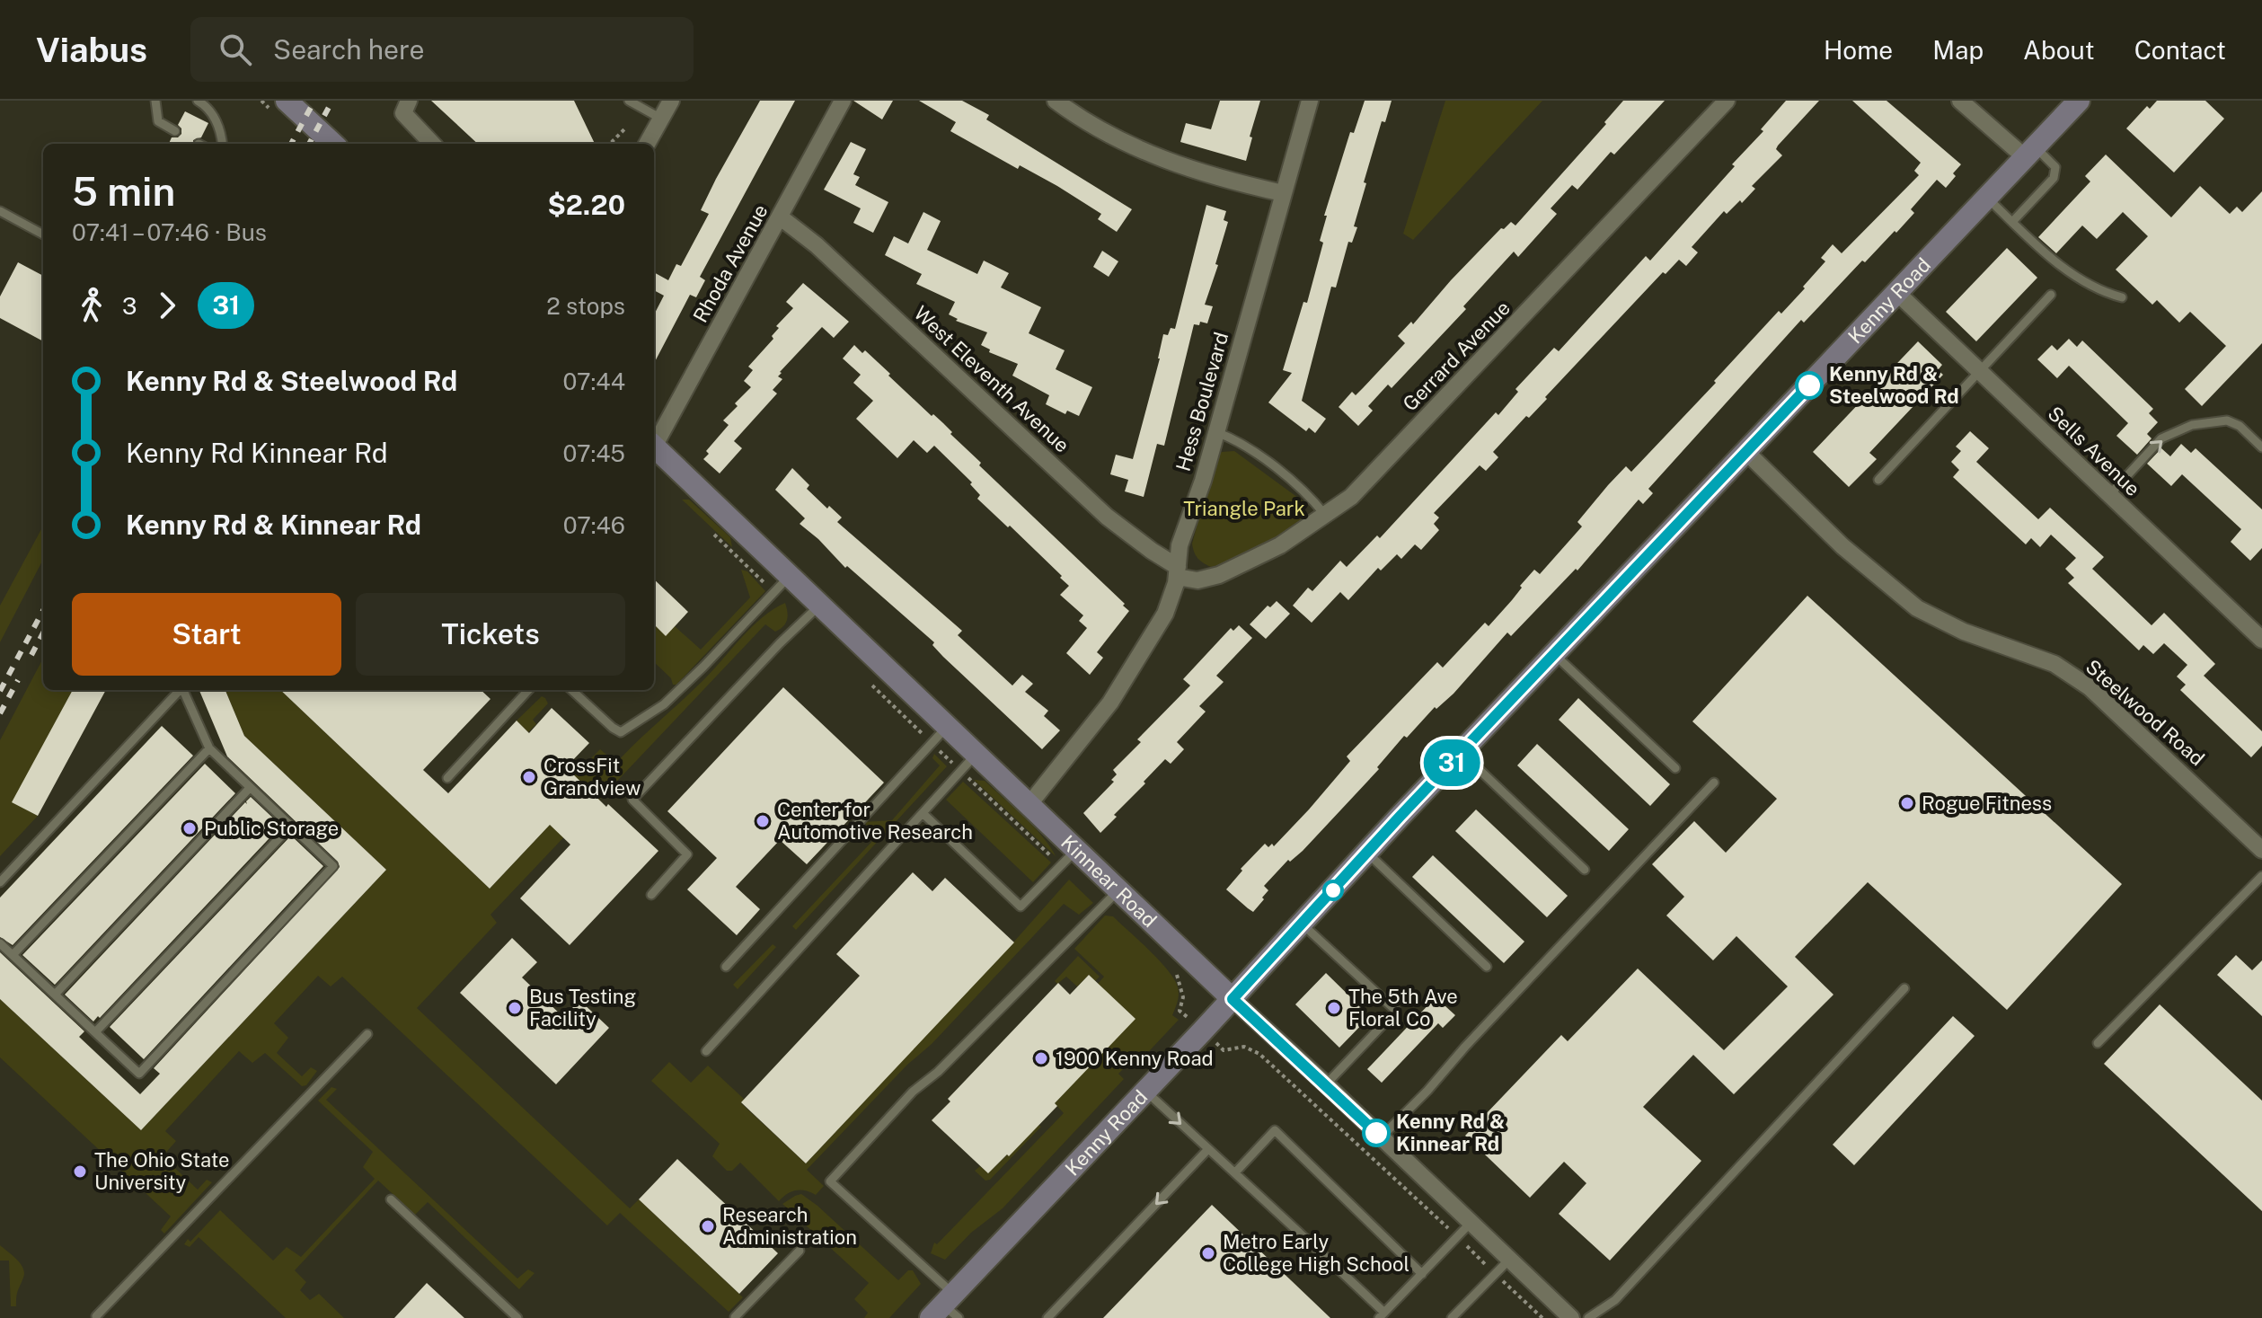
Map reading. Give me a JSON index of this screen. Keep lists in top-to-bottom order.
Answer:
{
  "streets": {
    "street": [
      "Rhoda Avenue",
      "Kenny Road",
      "Gerrard Avenue",
      "West Eleventh Avenue",
      "Hess Boulevard",
      "Sells Avenue",
      "Steelwood Road",
      "Kinnear Road"
    ]
  },
  "crossings": [
    ["Rhoda Avenue", "West Eleventh Avenue"],
    ["Kenny Road", "Sells Avenue"],
    ["Kenny Road", "Steelwood Road"],
    ["Kenny Road", "Kinnear Road"],
    ["Gerrard Avenue", "West Eleventh Avenue"],
    ["Gerrard Avenue", "Hess Boulevard"],
    ["West Eleventh Avenue", "Hess Boulevard"],
    ["Hess Boulevard", "Kinnear Road"]
  ],
  "parks": ["Triangle Park"],
  "places": [
    "Kenny Rd & Steelwood Rd",
    "CrossFit Grandview",
    "Rogue Fitness",
    "Center for Automotive Research",
    "Public Storage",
    "Bus Testing Facility",
    "The 5th Ave Floral Co",
    "1900 Kenny Road",
    "Kenny Rd & Kinnear Rd",
    "The Ohio State University",
    "Research Administration",
    "Metro Early College High School"
  ],
  "lines": ["bus line 31"],
  "page": {
    "header": "Viabus",
    "search": "Search here",
    "nav": [
      "Home",
      "Map",
      "About",
      "Contact"
    ],
    "on_map": "31",
    "heading": ["5 min", "07:41 – 07:46 · Bus", "$2.20"],
    "legs": ["3", "31", "2 stops"],
    "list": [
      {
        "name": "Kenny Rd & Steelwood Rd",
        "value": "07:44"
      },
      {
        "name": "Kenny Rd Kinnear Rd",
        "value": "07:45"
      },
      {
        "name": "Kenny Rd & Kinnear Rd",
        "value": "07:46"
      }
    ],
    "buttons": ["Start", "Tickets"]
  }
}
